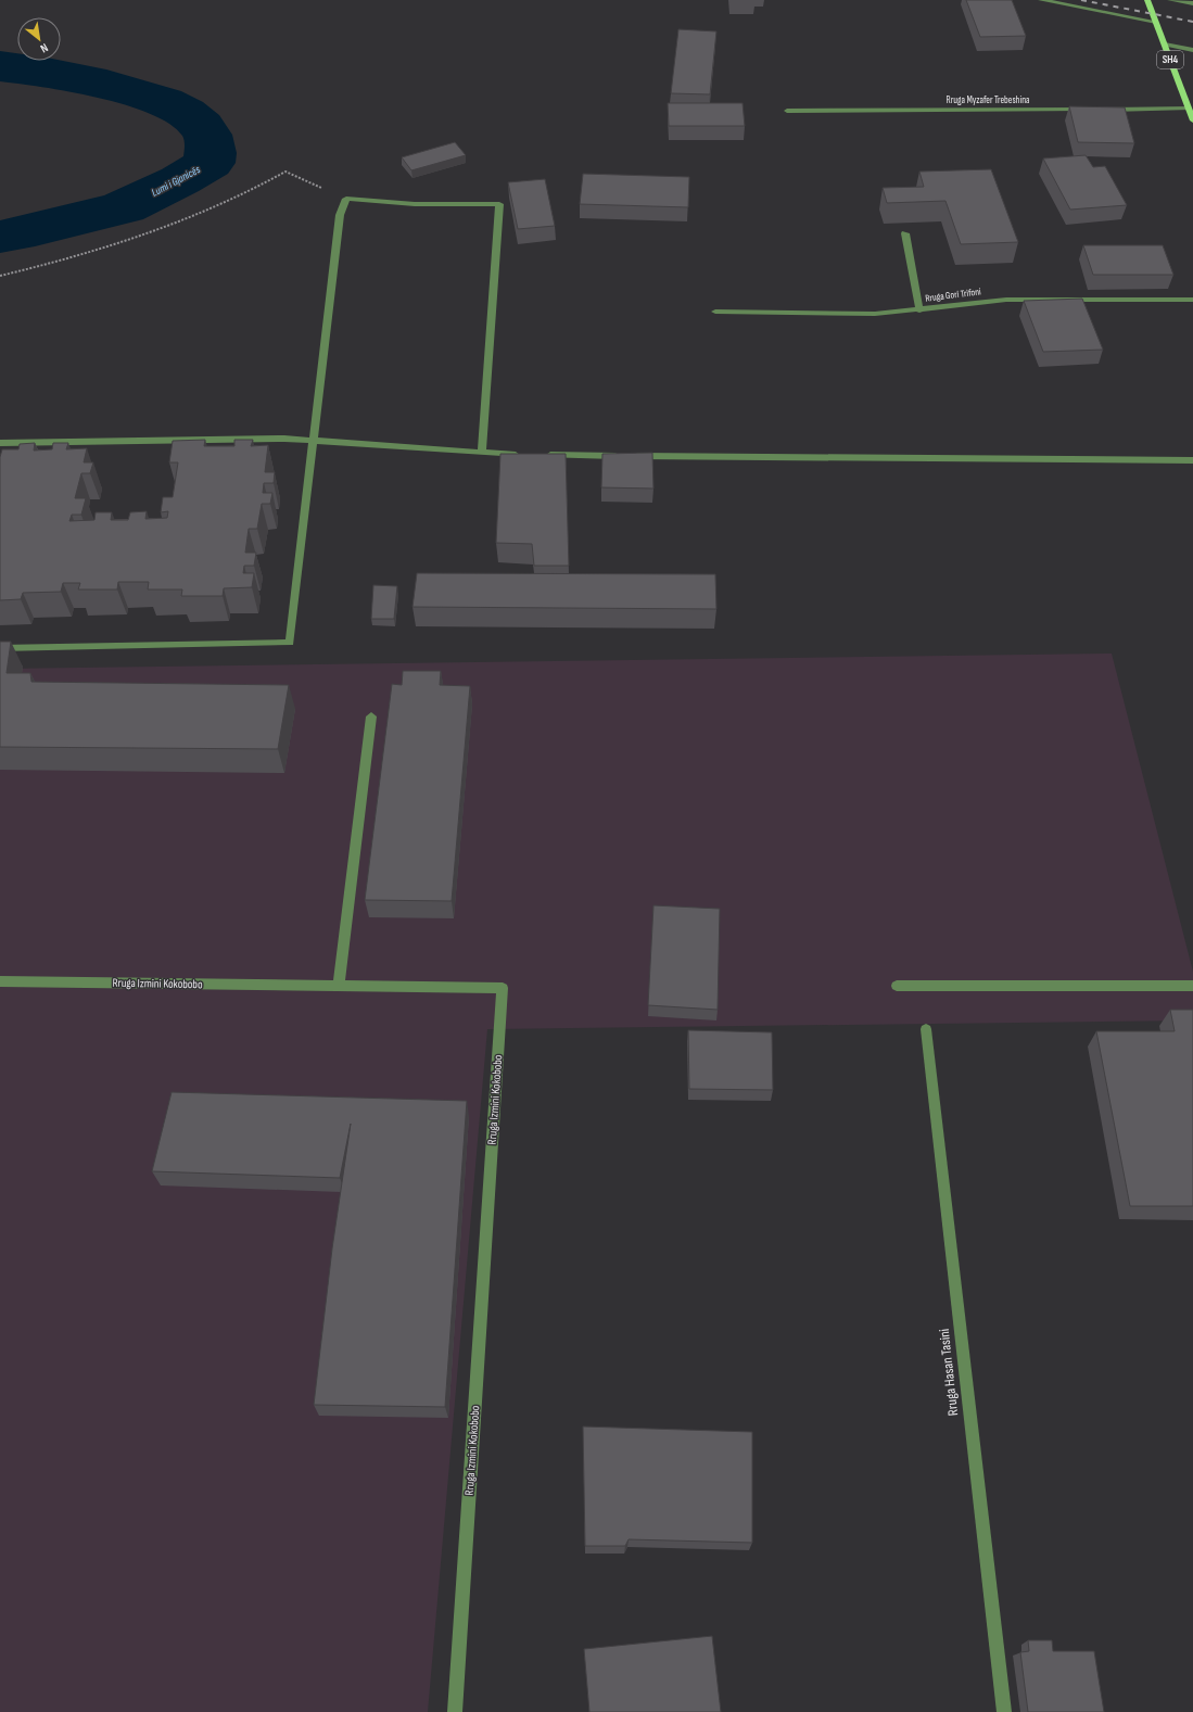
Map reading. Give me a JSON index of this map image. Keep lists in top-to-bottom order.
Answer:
{
  "streets": {
    "main road": ["SH4"],
    "street": [
      "Rruga Myzafer Trebeshina",
      "Rruga Gori Trifoni",
      "Rruga Izmini Kokobobo",
      "Rruga Hasan Tasini"
    ]
  },
  "water": ["Lumi i Gjanicës"],
  "north": "bottom right"
}
